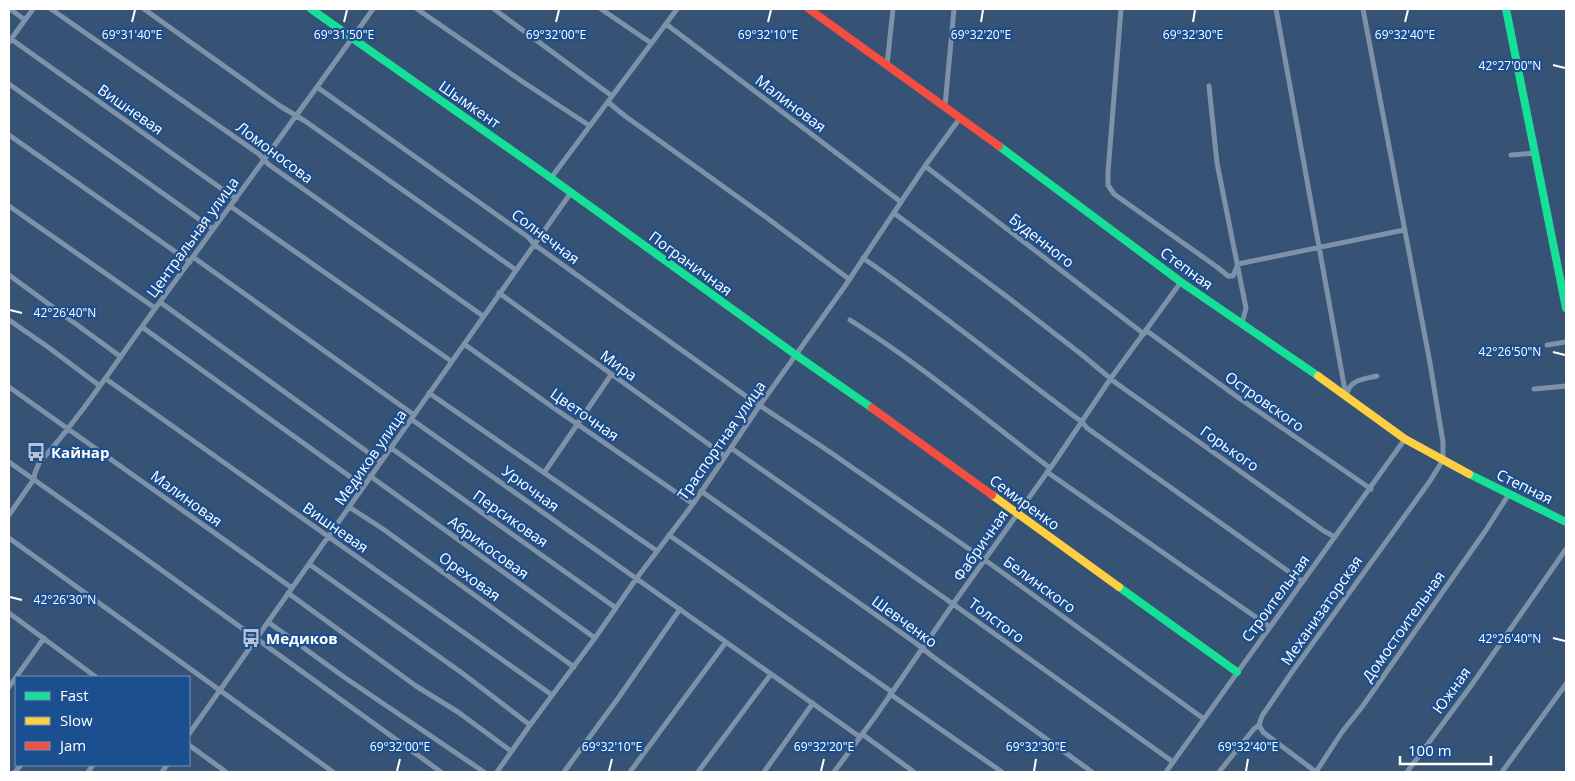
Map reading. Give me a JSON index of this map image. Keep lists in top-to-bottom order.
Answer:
{
  "streets": {
    "street": [
      "Малиновая",
      "Шымкент",
      "Вишневая",
      "Ломоносова",
      "Солнечная",
      "Центральная улица",
      "Буденного",
      "Пограничная",
      "Степная",
      "Мира",
      "Островского",
      "Цветочная",
      "Траспортная улица",
      "Горького",
      "Медиков улица",
      "Урючная",
      "Семиренко",
      "Персиковая",
      "Фабричная",
      "Абрикосовая",
      "Ореховая",
      "Белинского",
      "Строительная",
      "Механизаторская",
      "Толстого",
      "Шевченко",
      "Домостоительная",
      "Южная"
    ]
  },
  "crossings": [
    ["Малиновая", "Центральная улица"],
    ["Малиновая", "Траспортная улица"],
    ["Малиновая", "Медиков улица"],
    ["Шымкент", "Центральная улица"],
    ["Шымкент", "Пограничная"],
    ["Шымкент", "Медиков улица"],
    ["Вишневая", "Центральная улица"],
    ["Вишневая", "Траспортная улица"],
    ["Вишневая", "Медиков улица"],
    ["Ломоносова", "Центральная улица"],
    ["Ломоносова", "Медиков улица"],
    ["Солнечная", "Центральная улица"],
    ["Солнечная", "Траспортная улица"],
    ["Солнечная", "Медиков улица"],
    ["Солнечная", "Белинского"],
    ["Центральная улица", "Урючная"],
    ["Буденного", "Островского"],
    ["Буденного", "Траспортная улица"],
    ["Буденного", "Фабричная"],
    ["Пограничная", "Траспортная улица"],
    ["Пограничная", "Медиков улица"],
    ["Пограничная", "Семиренко"],
    ["Степная", "Траспортная улица"],
    ["Степная", "Фабричная"],
    ["Степная", "Строительная"],
    ["Степная", "Механизаторская"],
    ["Степная", "Домостоительная"],
    ["Мира", "Траспортная улица"],
    ["Мира", "Медиков улица"],
    ["Островского", "Фабричная"],
    ["Островского", "Строительная"],
    ["Цветочная", "Траспортная улица"],
    ["Цветочная", "Медиков улица"],
    ["Траспортная улица", "Горького"],
    ["Траспортная улица", "Урючная"],
    ["Траспортная улица", "Семиренко"],
    ["Траспортная улица", "Персиковая"],
    ["Траспортная улица", "Абрикосовая"],
    ["Траспортная улица", "Ореховая"],
    ["Траспортная улица", "Белинского"],
    ["Траспортная улица", "Толстого"],
    ["Траспортная улица", "Шевченко"],
    ["Горького", "Фабричная"],
    ["Горького", "Строительная"],
    ["Медиков улица", "Урючная"],
    ["Медиков улица", "Персиковая"],
    ["Медиков улица", "Абрикосовая"],
    ["Медиков улица", "Ореховая"],
    ["Урючная", "Фабричная"],
    ["Семиренко", "Фабричная"],
    ["Семиренко", "Строительная"],
    ["Фабричная", "Белинского"],
    ["Фабричная", "Толстого"],
    ["Фабричная", "Шевченко"],
    ["Белинского", "Строительная"],
    ["Строительная", "Толстого"]
  ],
  "places": {
    "bus stop": ["Кайнар", "Медиков"]
  },
  "legend": ["Fast", "Slow", "Jam"],
  "scale_bar": "100 m",
  "coordinates": [
    "69°31'40\"E",
    "69°31'50\"E",
    "69°32'00\"E",
    "69°32'10\"E",
    "69°32'20\"E",
    "69°32'30\"E",
    "69°32'40\"E",
    "42°27'00\"N",
    "42°26'40\"N",
    "42°26'50\"N",
    "42°26'30\"N"
  ]
}
